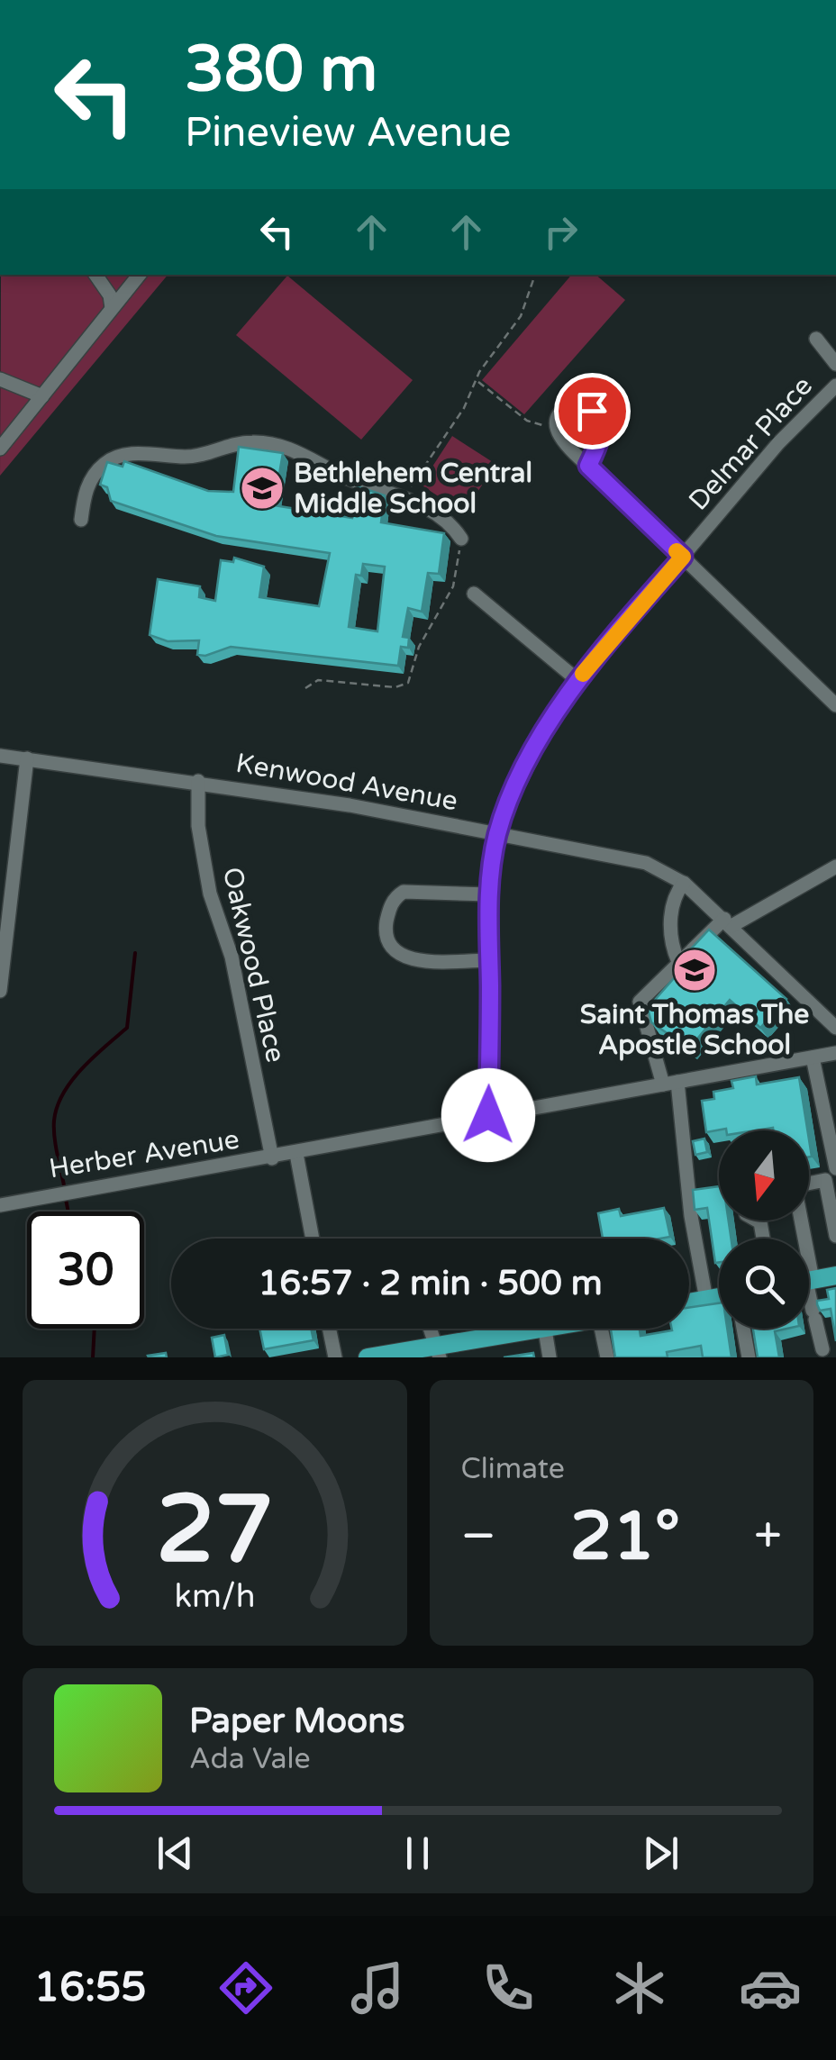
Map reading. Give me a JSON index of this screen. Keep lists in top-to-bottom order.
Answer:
{
  "streets": {
    "street": [
      "Delmar Place",
      "Kenwood Avenue",
      "Oakwood Place",
      "Herber Avenue"
    ]
  },
  "crossings": [
    ["Delmar Place", "Kenwood Avenue"],
    ["Delmar Place", "Herber Avenue"],
    ["Kenwood Avenue", "Oakwood Place"],
    ["Oakwood Place", "Herber Avenue"]
  ],
  "places": {
    "school or university": ["Bethlehem Central Middle School", "Saint Thomas The Apostle School"]
  },
  "north": "bottom",
  "page": {
    "turn": ["380 m", "Pineview Avenue"],
    "limit": "30",
    "trip": "16:57 · 2 min · 500 m",
    "tile": "Climate",
    "heat": ["−", "21°", "+"],
    "song": ["Paper Moons", "Ada Vale"],
    "tabs": "16:55",
    "gauge": ["27", "km/h"]
  }
}
